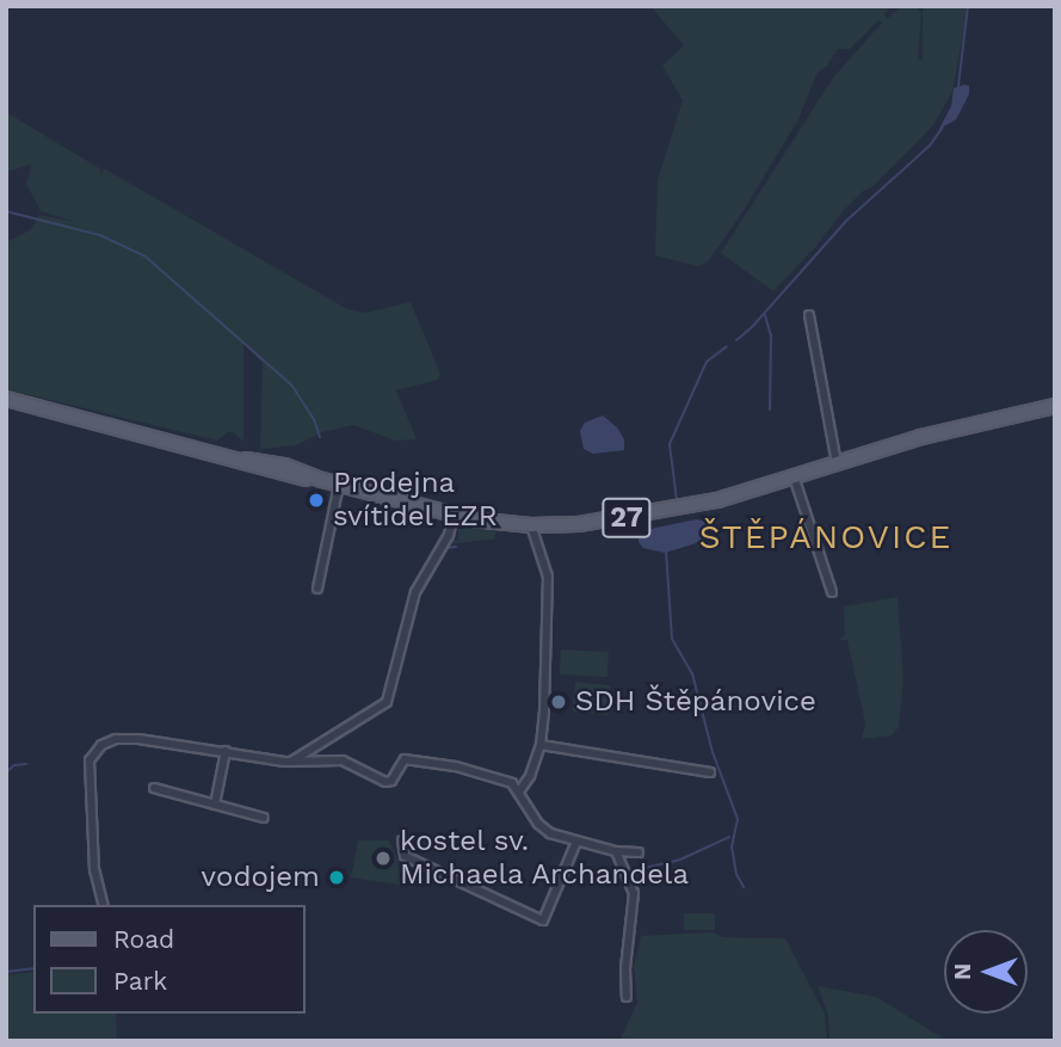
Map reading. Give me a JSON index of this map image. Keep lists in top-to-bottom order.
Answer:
{
  "streets": {
    "main road": ["27"]
  },
  "districts": ["ŠTĚPÁNOVICE"],
  "places": [
    "Prodejna svítidel EZR",
    "SDH Štěpánovice",
    "kostel sv. Michaela Archandela",
    "vodojem"
  ],
  "legend": ["Road", "Park"],
  "north": "left"
}
